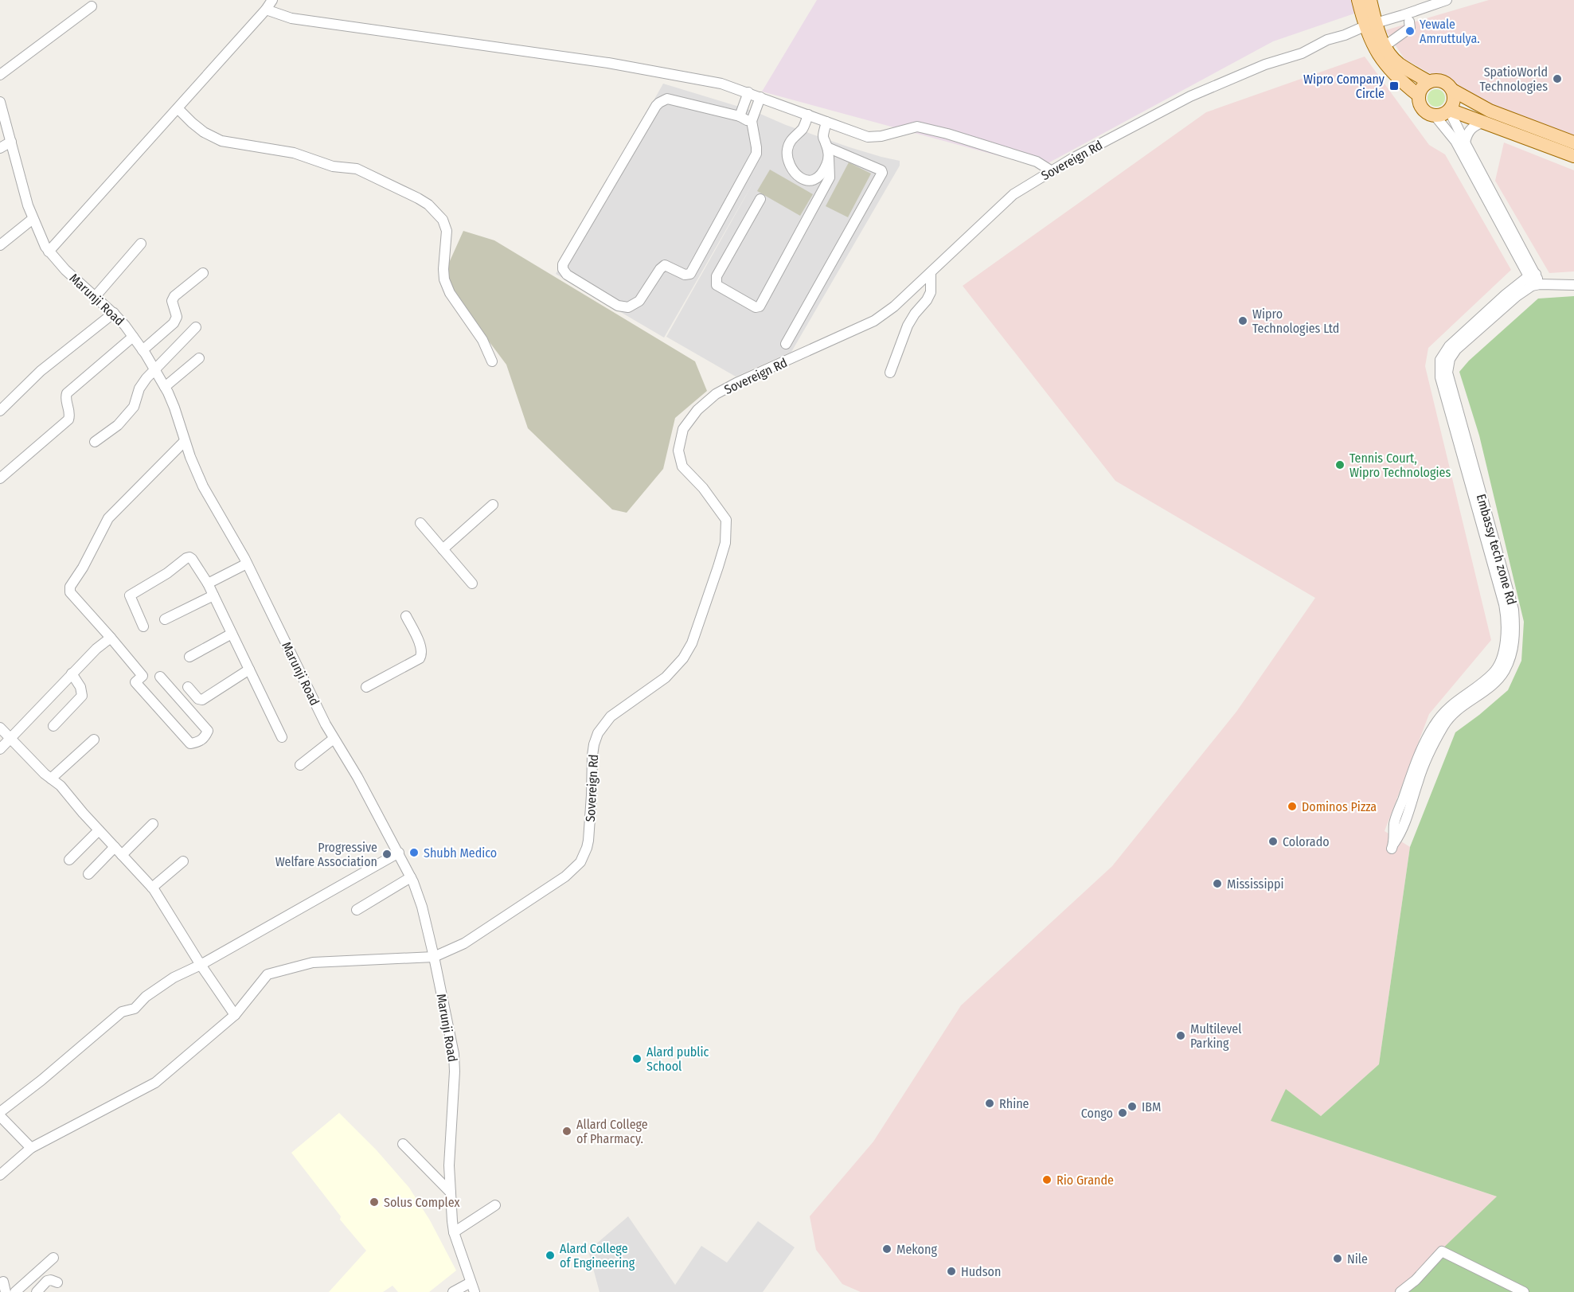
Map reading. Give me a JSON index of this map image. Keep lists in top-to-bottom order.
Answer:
{
  "streets": {
    "street": ["Sovereign Rd", "Marunji Road", "Embassy tech zone Rd"]
  },
  "crossings": [
    ["Sovereign Rd", "Marunji Road"]
  ],
  "places": {
    "other": [
      "Yewale Amruttulya.",
      "SpatioWorld Technologies",
      "Wipro Technologies Ltd",
      "Tennis Court, Wipro Technologies",
      "Dominos Pizza",
      "Colorado",
      "Shubh Medico",
      "Progressive Welfare Association",
      "Mississippi",
      "Multilevel Parking",
      "Alard public School",
      "Rhine",
      "IBM",
      "Congo",
      "Allard College of Pharmacy.",
      "Rio Grande",
      "Solus Complex",
      "Mekong",
      "Alard College of Engineering",
      "Nile",
      "Hudson"
    ],
    "transit": ["Wipro Company Circle"]
  }
}
